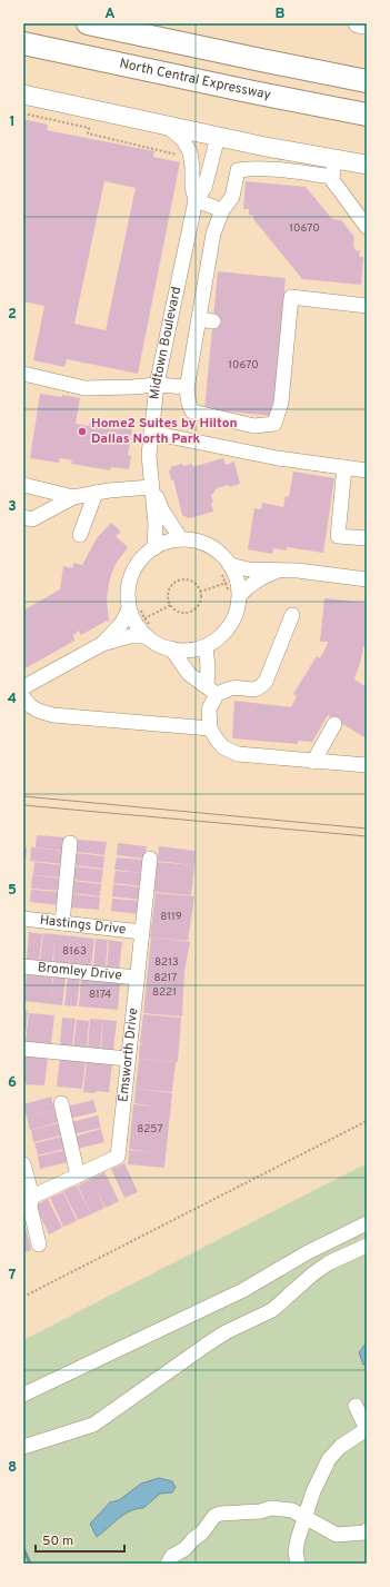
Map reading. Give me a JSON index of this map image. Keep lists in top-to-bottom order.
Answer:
{
  "streets": {
    "highway": ["North Central Expressway"],
    "street": [
      "Midtown Boulevard",
      "Hastings Drive",
      "Bromley Drive",
      "Emsworth Drive"
    ]
  },
  "crossings": [
    ["Hastings Drive", "Emsworth Drive"],
    ["Bromley Drive", "Emsworth Drive"]
  ],
  "places": ["Home2 Suites by Hilton Dallas North Park"],
  "house_numbers": [
    "10670",
    "10670",
    "8119",
    "8163",
    "8213",
    "8217",
    "8221",
    "8174",
    "8257"
  ],
  "scale_bar": "50 m",
  "grid": {
    "columns": ["A", "B"],
    "rows": [
      "1",
      "2",
      "3",
      "4",
      "5",
      "6",
      "7",
      "8"
    ]
  }
}
